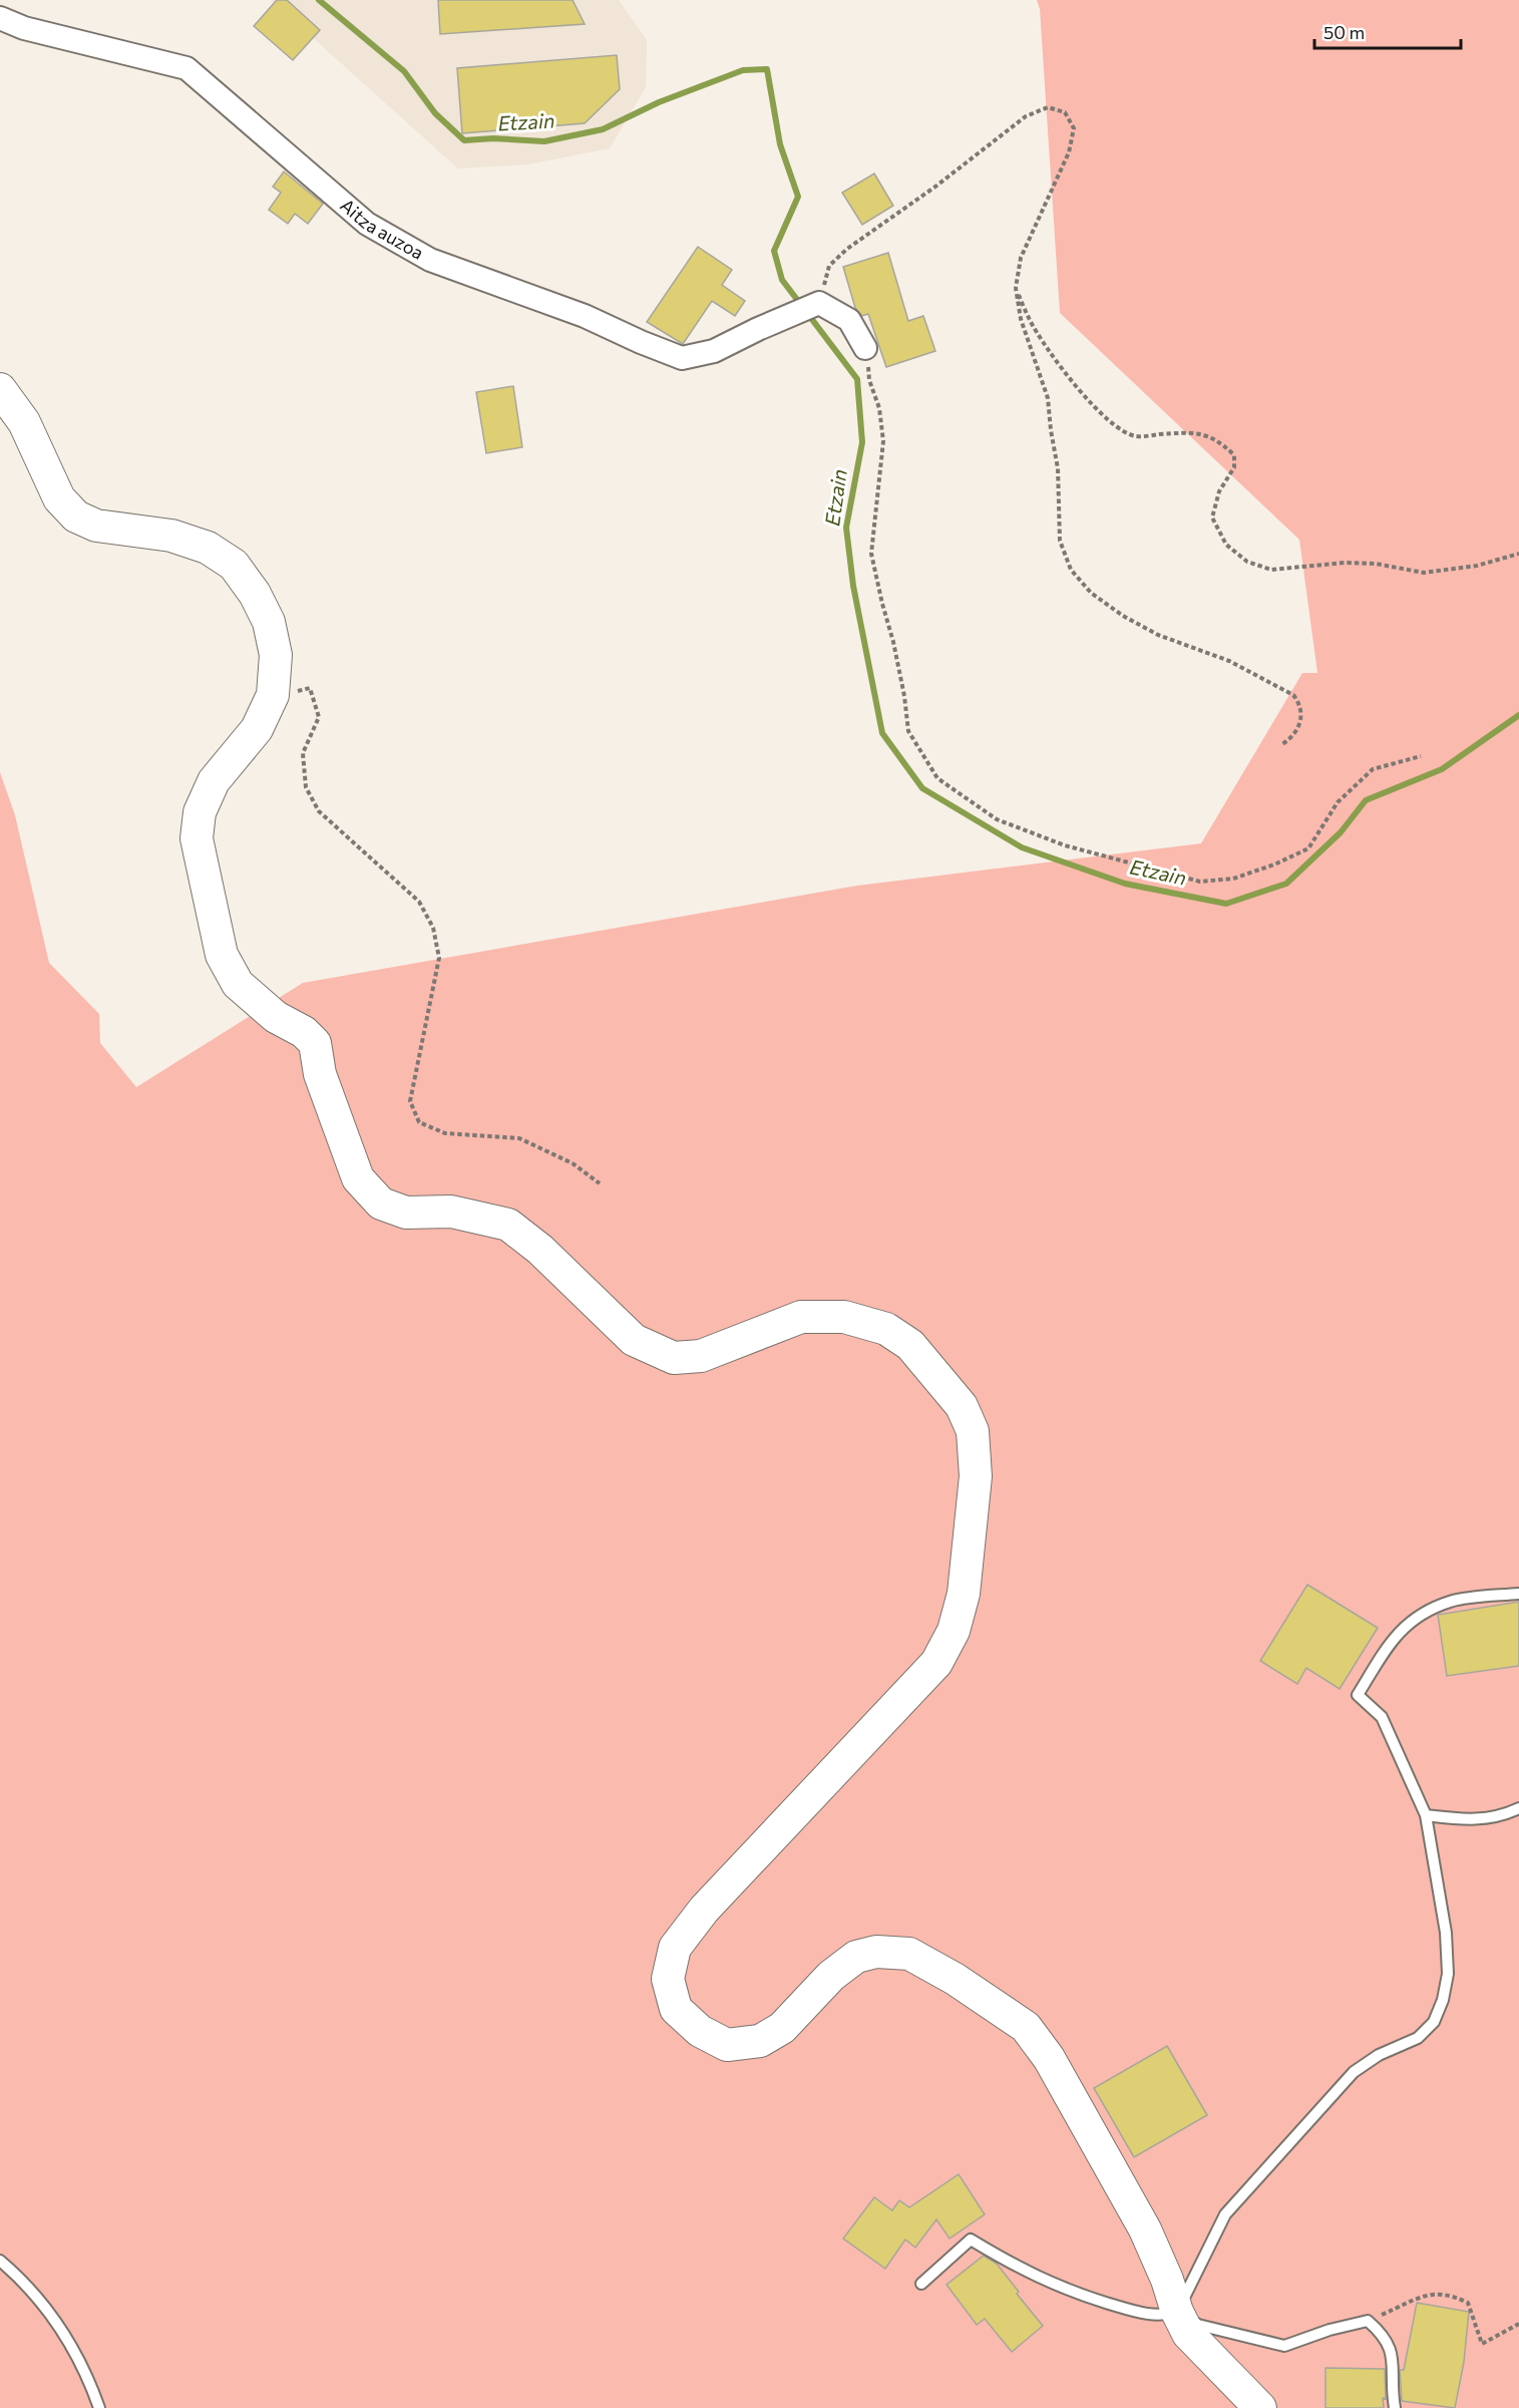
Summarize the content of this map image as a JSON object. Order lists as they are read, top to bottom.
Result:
{
  "streets": {
    "street": ["Aitza auzoa"]
  },
  "water": ["Etzain"],
  "scale_bar": "50 m"
}
